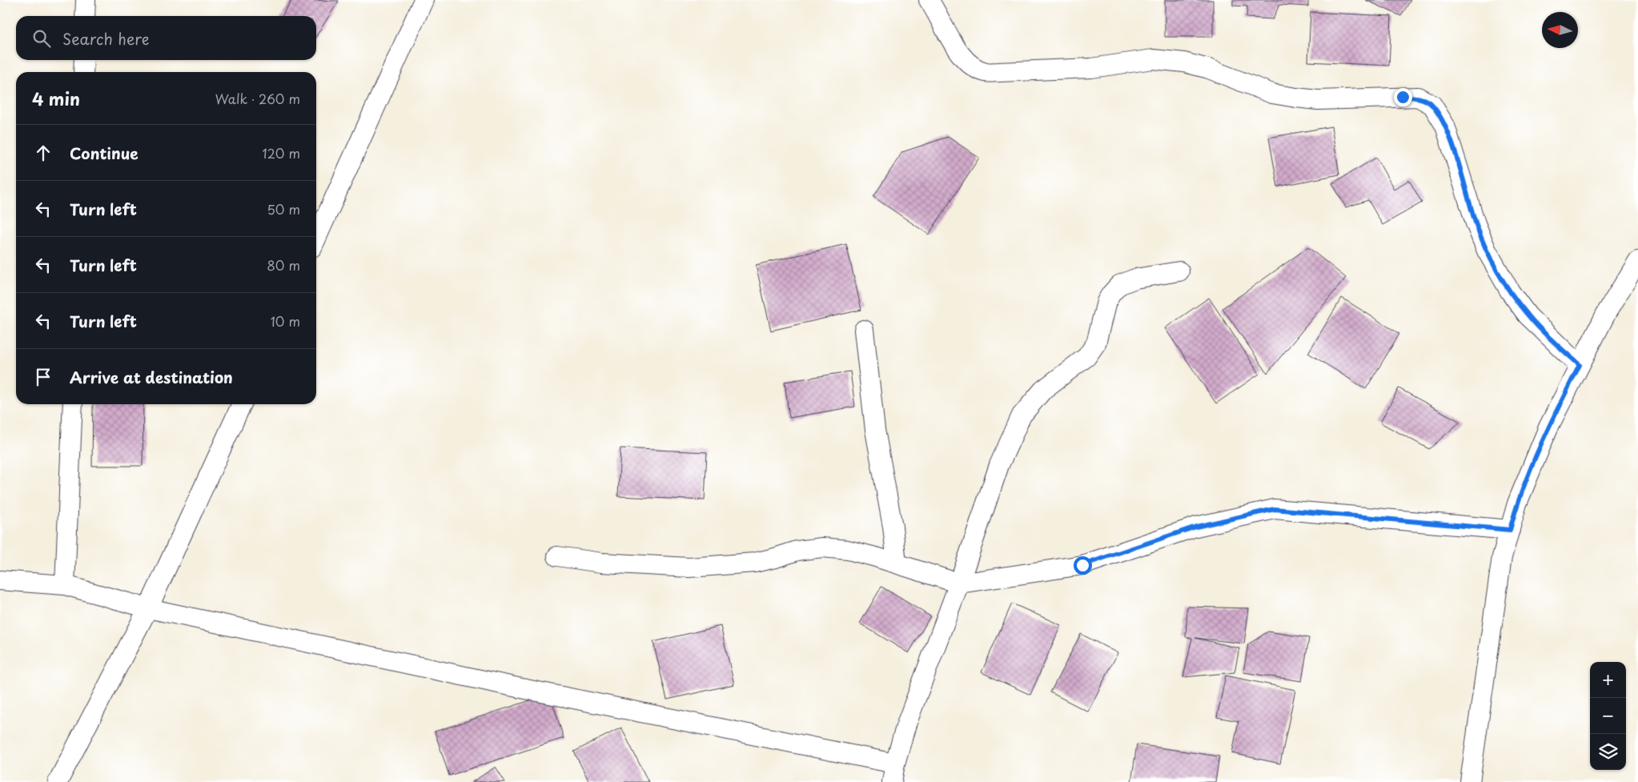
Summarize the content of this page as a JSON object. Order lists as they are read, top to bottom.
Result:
{
  "north": "left",
  "page": {
    "search": "Search here",
    "heading": ["4 min", "Walk · 260 m"],
    "list": [
      ["Continue", "120 m"],
      ["Turn left", "50 m"],
      ["Turn left", "80 m"],
      ["Turn left", "10 m"],
      "Arrive at destination"
    ],
    "map_buttons": ["+", "−"]
  }
}
